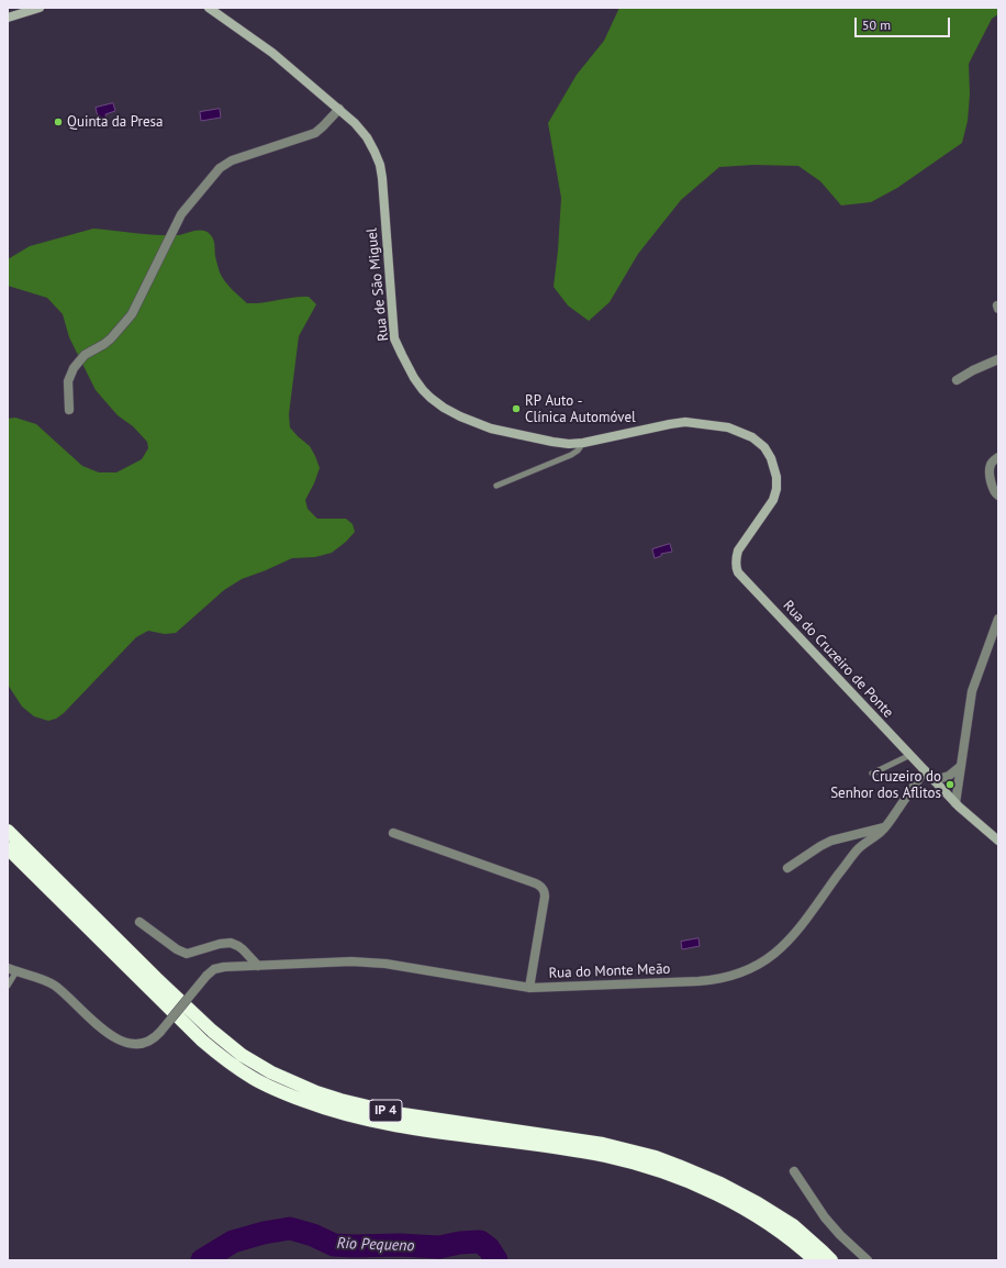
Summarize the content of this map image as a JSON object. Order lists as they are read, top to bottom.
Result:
{
  "streets": {
    "highway": ["IP 4"],
    "street": ["Rua de São Miguel", "Rua do Cruzeiro de Ponte", "Rua do Monte Meão"]
  },
  "crossings": [
    ["Rua de São Miguel", "Rua do Cruzeiro de Ponte"],
    ["Rua do Cruzeiro de Ponte", "Rua do Monte Meão"]
  ],
  "water": ["Rio Pequeno"],
  "places": ["Quinta da Presa", "RP Auto - Clínica Automóvel", "Cruzeiro do Senhor dos Aflitos"],
  "scale_bar": "50 m"
}
